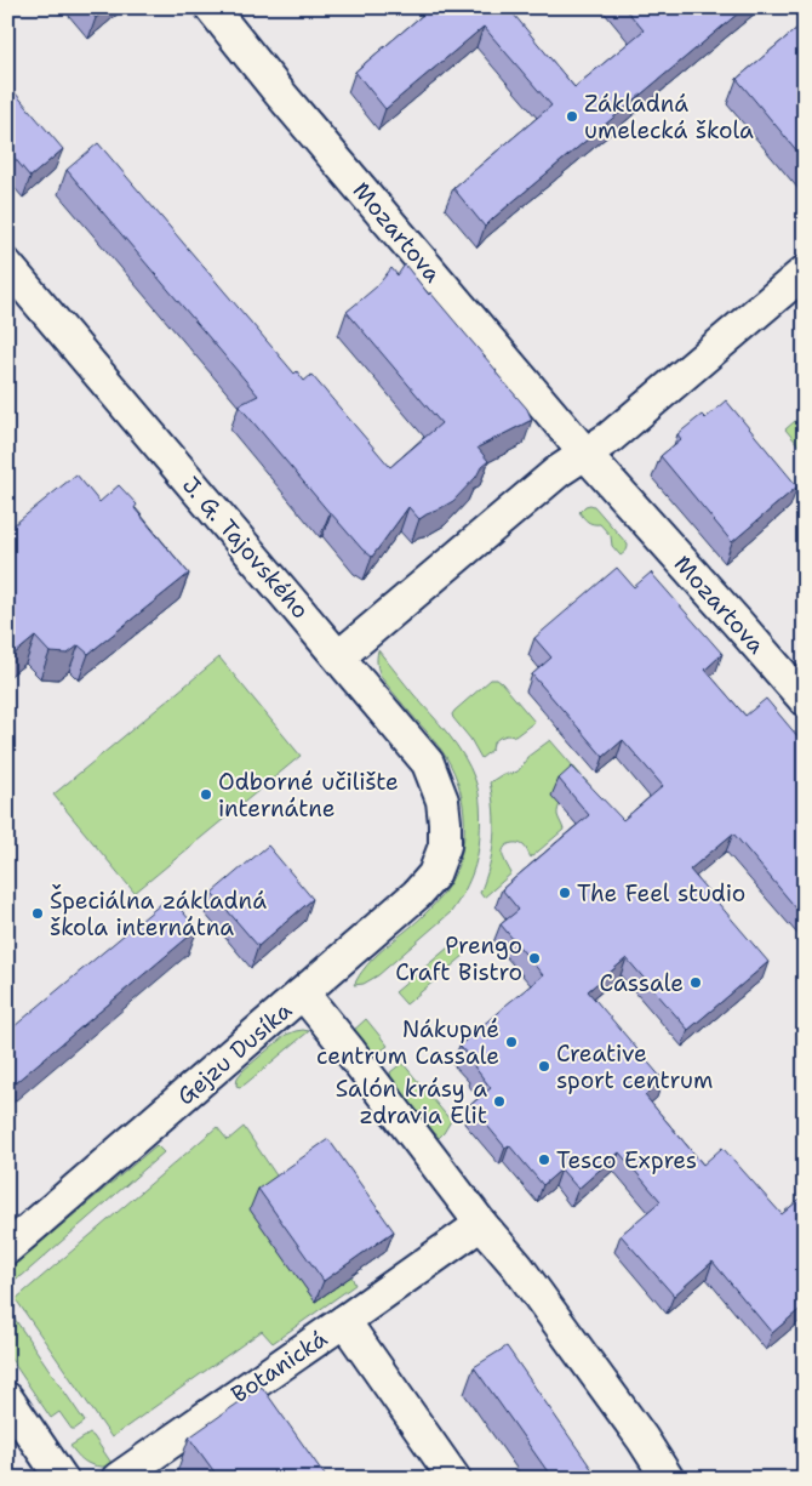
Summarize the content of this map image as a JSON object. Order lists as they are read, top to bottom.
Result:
{
  "streets": {
    "street": [
      "Mozartova",
      "J. G. Tajovského",
      "Gejzu Dusíka",
      "Botanická"
    ]
  },
  "crossings": [
    ["J. G. Tajovského", "Gejzu Dusíka"]
  ],
  "places": [
    "Základná umelecká škola",
    "Odborné učilište internátne",
    "The Feel studio",
    "Špeciálna základná škola internátna",
    "Prengo Craft Bistro",
    "Cassale",
    "Nákupné centrum Cassale",
    "Creative sport centrum",
    "Salón krásy a zdravia Elit",
    "Tesco Expres"
  ]
}
